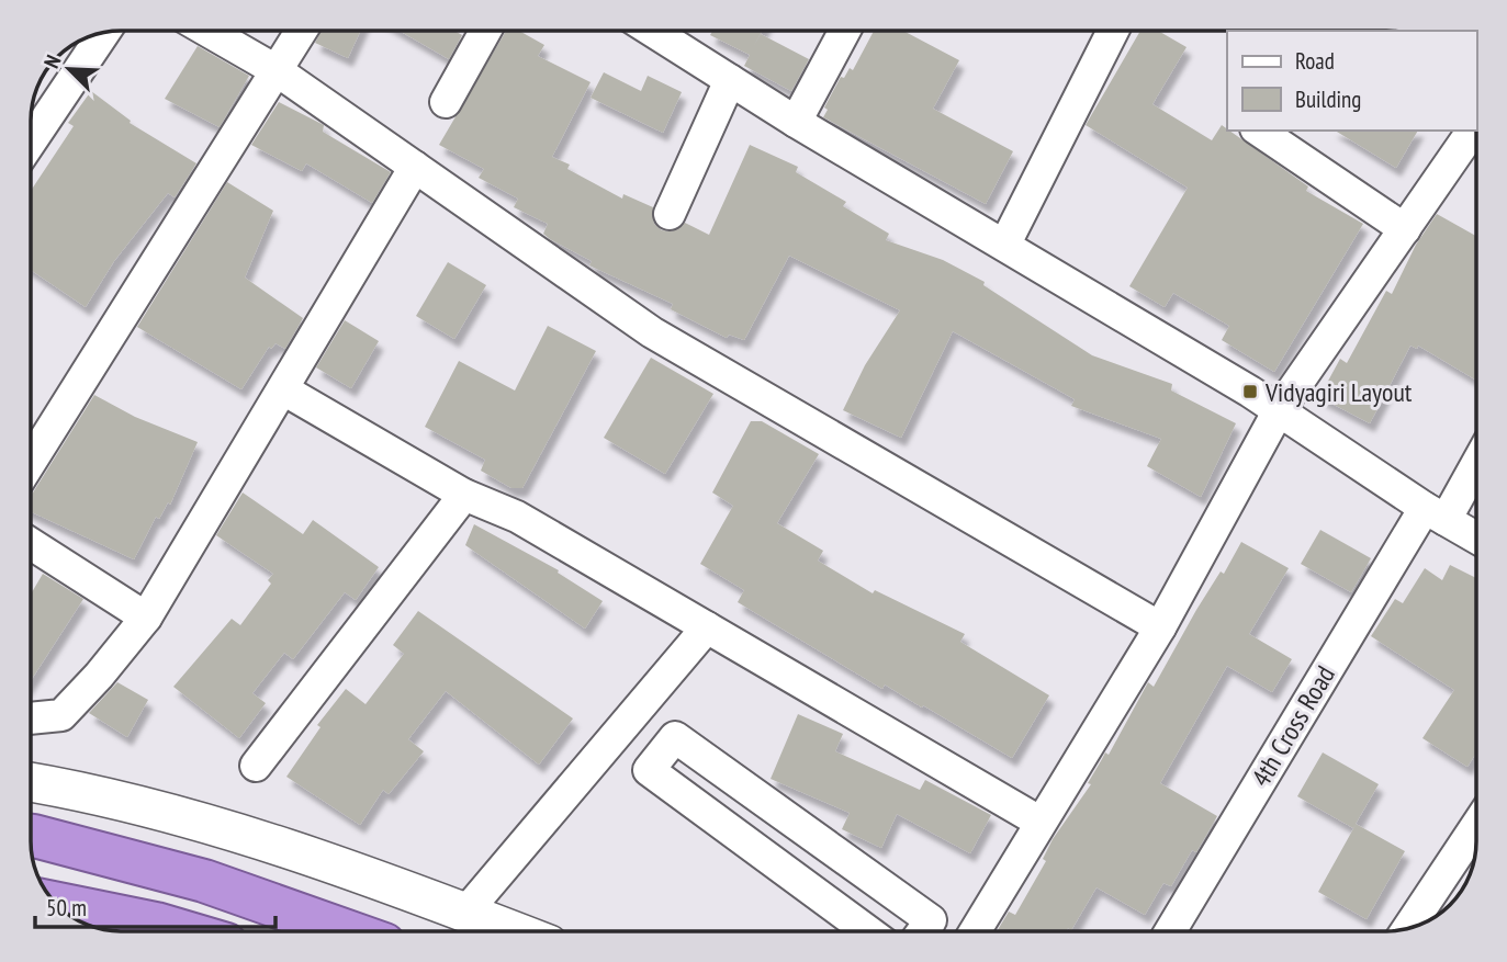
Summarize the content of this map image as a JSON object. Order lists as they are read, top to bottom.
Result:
{
  "streets": {
    "street": ["4th Cross Road"]
  },
  "places": {
    "transit": ["Vidyagiri Layout"]
  },
  "legend": ["Road", "Building"],
  "scale_bar": "50 m",
  "north": "top left"
}
